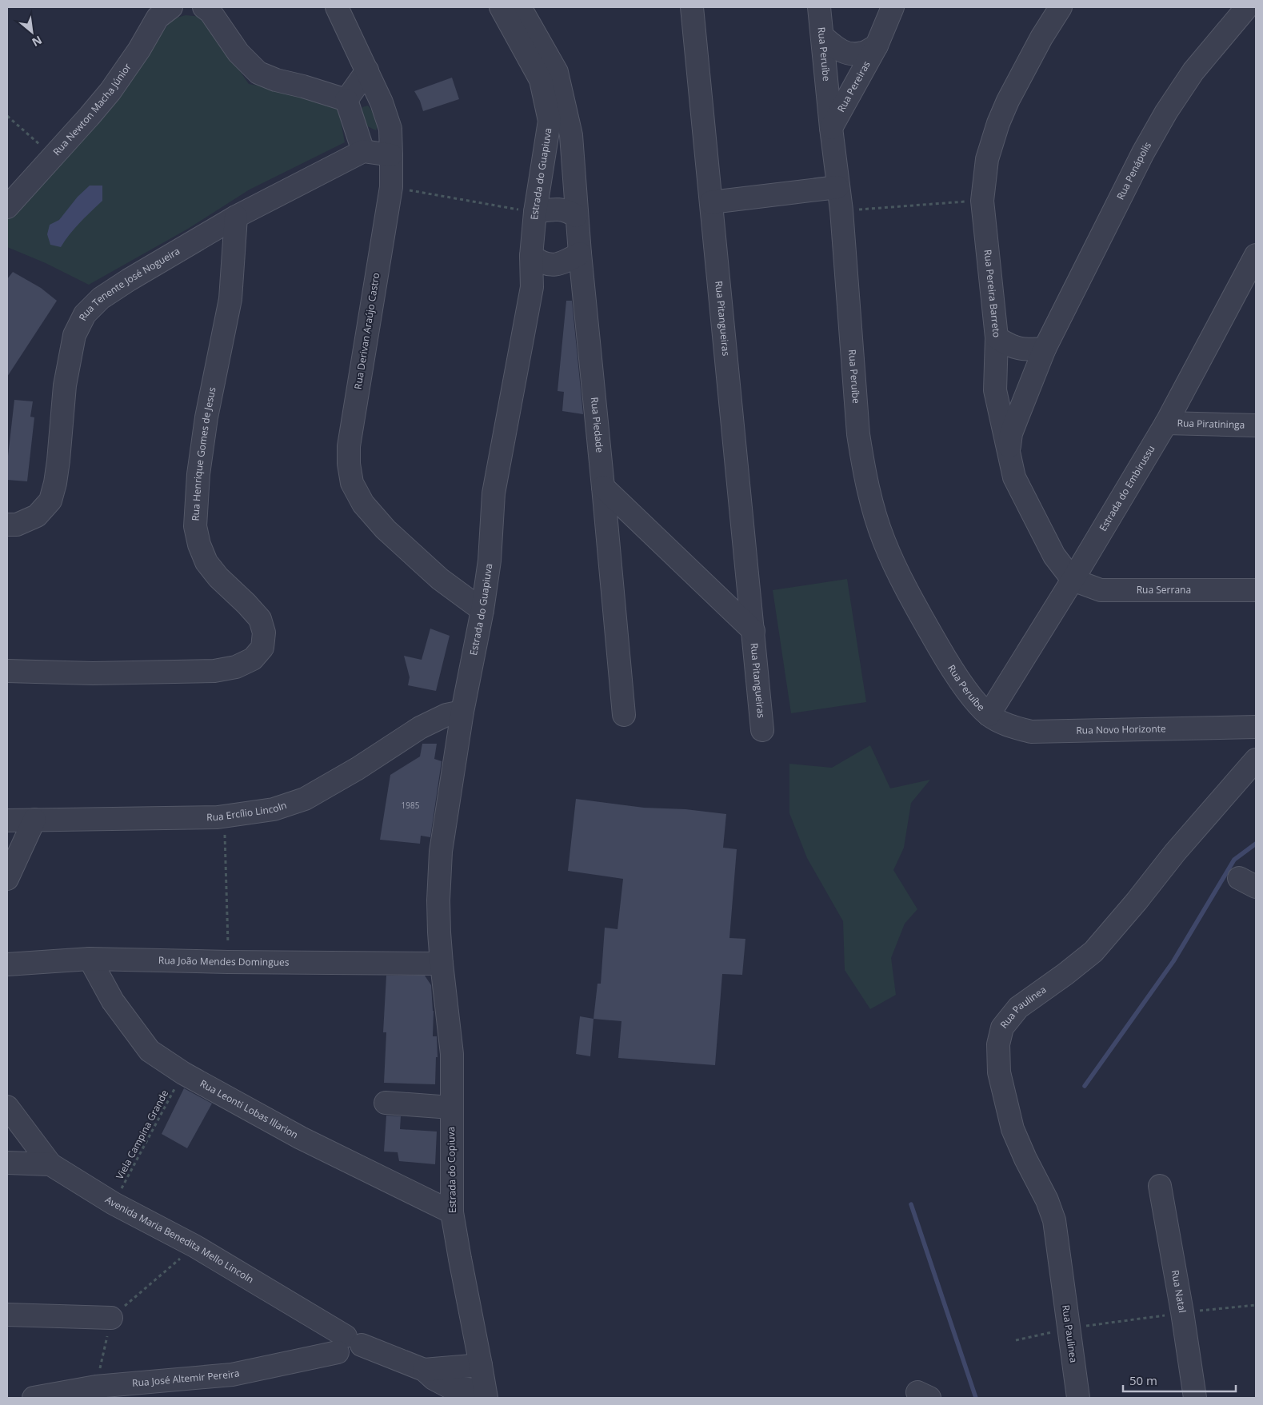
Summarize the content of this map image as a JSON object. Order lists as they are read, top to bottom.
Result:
{
  "streets": {
    "street": [
      "Rua Peruíbe",
      "Rua Pereiras",
      "Rua Newton Macha Júnior",
      "Rua Penápolis",
      "Estrada do Guapiuva",
      "Rua Tenente José Nogueira",
      "Rua Pereira Barreto",
      "Rua Pitangueiras",
      "Rua Derivan Araújo Castro",
      "Rua Piedade",
      "Rua Piratininga",
      "Rua Henrique Gomes de Jesus",
      "Estrada do Embirussu",
      "Rua Serrana",
      "Rua Novo Horizonte",
      "Rua Ercílio Lincoln",
      "Rua João Mendes Domingues",
      "Rua Paulinea",
      "Rua Leonti Lobas Illarion",
      "Estrada do Copiuva",
      "Avenida Maria Benedita Mello Lincoln",
      "Rua Natal",
      "Rua José Altemir Pereira"
    ],
    "path": ["Viela Campina Grande"]
  },
  "crossings": [
    ["Rua Peruíbe", "Rua Pereiras"],
    ["Rua Peruíbe", "Estrada do Embirussu"],
    ["Rua Peruíbe", "Rua Novo Horizonte"],
    ["Rua Penápolis", "Rua Pereira Barreto"],
    ["Estrada do Guapiuva", "Rua Derivan Araújo Castro"],
    ["Estrada do Guapiuva", "Rua Piedade"],
    ["Estrada do Guapiuva", "Rua Ercílio Lincoln"],
    ["Estrada do Guapiuva", "Rua João Mendes Domingues"],
    ["Estrada do Guapiuva", "Estrada do Copiuva"],
    ["Rua Tenente José Nogueira", "Rua Henrique Gomes de Jesus"],
    ["Rua Pereira Barreto", "Estrada do Embirussu"],
    ["Rua Pereira Barreto", "Rua Serrana"],
    ["Rua Pitangueiras", "Rua Piedade"],
    ["Rua Piratininga", "Estrada do Embirussu"],
    ["Estrada do Embirussu", "Rua Serrana"],
    ["Estrada do Embirussu", "Rua Novo Horizonte"],
    ["Rua João Mendes Domingues", "Rua Leonti Lobas Illarion"],
    ["Rua João Mendes Domingues", "Estrada do Copiuva"],
    ["Rua Leonti Lobas Illarion", "Viela Campina Grande"],
    ["Rua Leonti Lobas Illarion", "Estrada do Copiuva"],
    ["Viela Campina Grande", "Avenida Maria Benedita Mello Lincoln"],
    ["Avenida Maria Benedita Mello Lincoln", "Rua José Altemir Pereira"]
  ],
  "house_numbers": ["1985"],
  "scale_bar": "50 m",
  "north": "bottom right"
}
